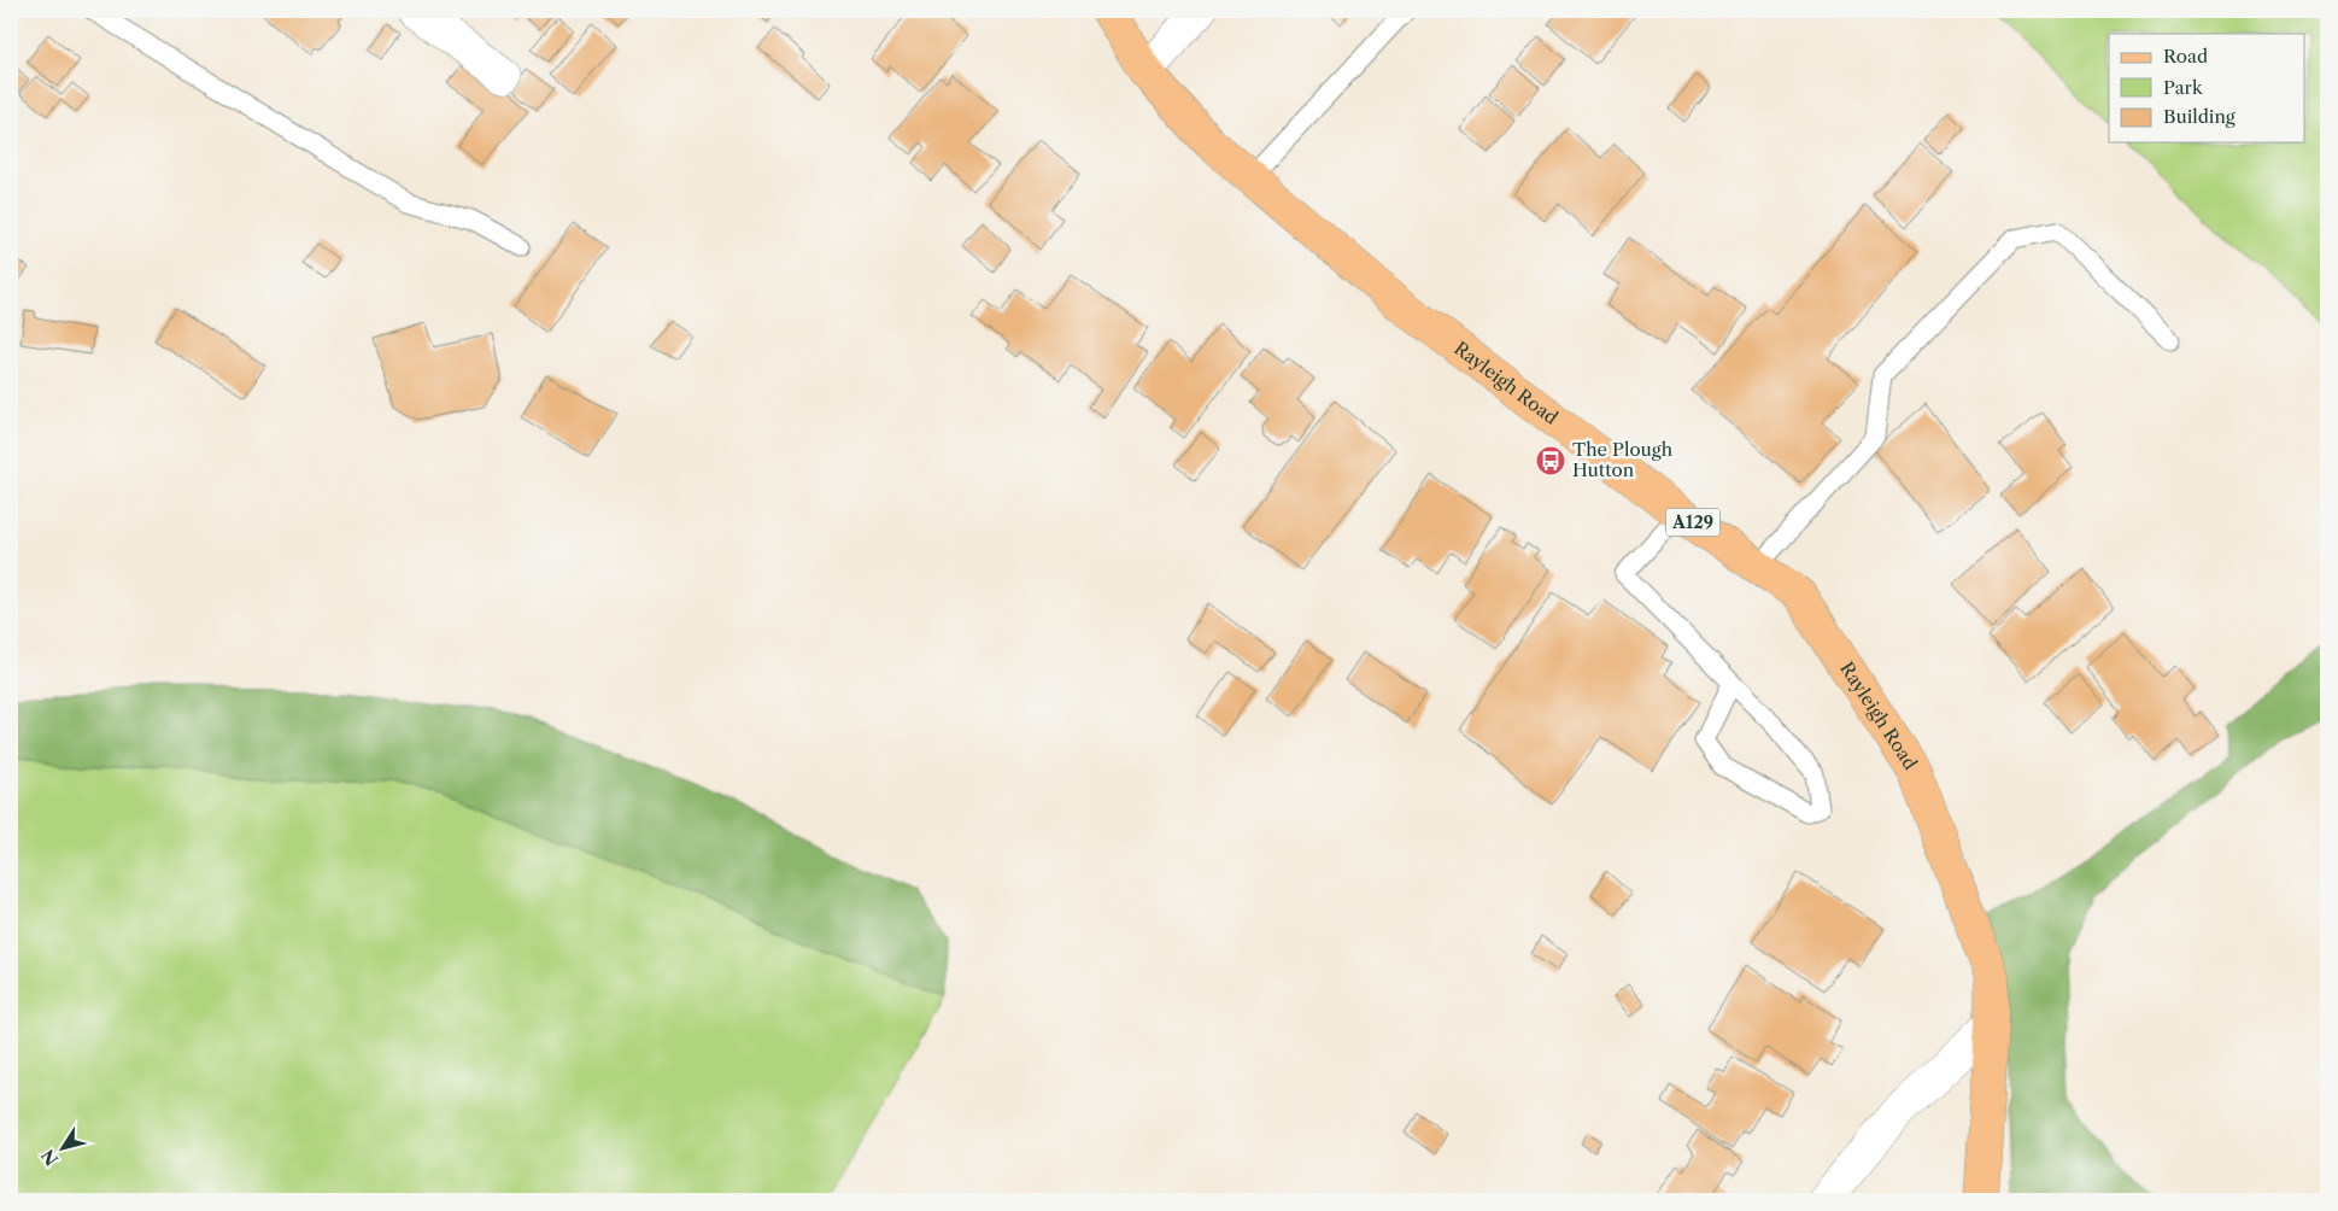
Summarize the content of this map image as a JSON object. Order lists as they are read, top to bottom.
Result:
{
  "streets": {
    "main road": ["Rayleigh Road", "A129"]
  },
  "places": {
    "bus stop": ["The Plough Hutton"]
  },
  "legend": ["Road", "Park", "Building"],
  "north": "bottom left"
}
